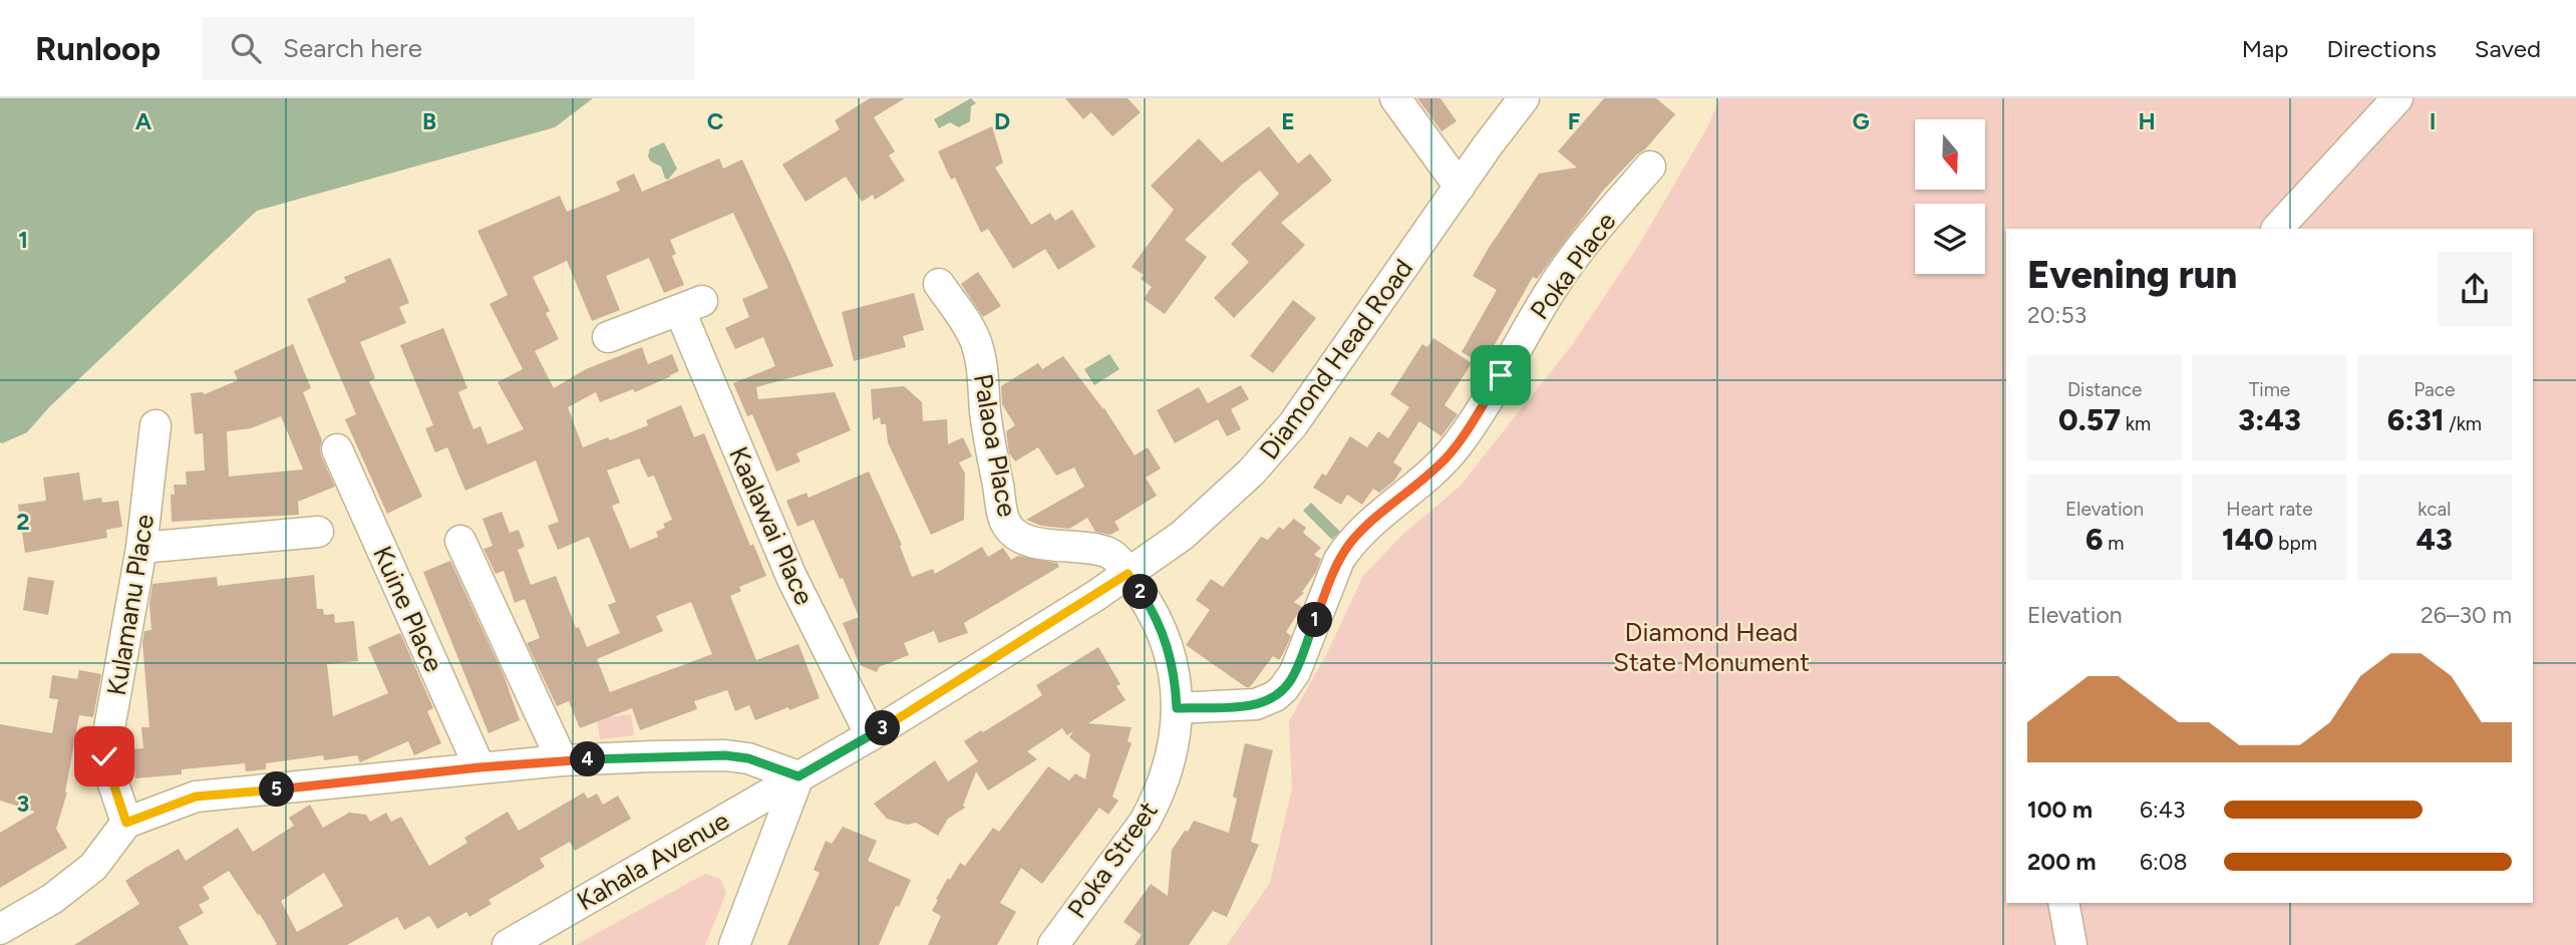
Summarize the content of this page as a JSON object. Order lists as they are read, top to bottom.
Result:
{
  "streets": {
    "street": [
      "Poka Place",
      "Diamond Head Road",
      "Palaoa Place",
      "Kaalawai Place",
      "Kulamanu Place",
      "Kuine Place",
      "Poka Street",
      "Kahala Avenue"
    ]
  },
  "crossings": [
    ["Poka Place", "Poka Street"],
    ["Diamond Head Road", "Palaoa Place"],
    ["Diamond Head Road", "Kaalawai Place"],
    ["Diamond Head Road", "Poka Street"],
    ["Diamond Head Road", "Kahala Avenue"],
    ["Palaoa Place", "Poka Street"]
  ],
  "parks": ["Diamond Head State Monument"],
  "north": "bottom",
  "page": {
    "header": "Runloop",
    "search": "Search here",
    "nav": ["Map", "Directions", "Saved"],
    "heading": ["Evening run", "20:53"],
    "stats": [
      ["Distance", "0.57 km"],
      ["Time", "3:43"],
      ["Pace", "6:31 /km"],
      ["Elevation", "6 m"],
      ["Heart rate", "140 bpm"],
      ["kcal", "43"]
    ],
    "pins": [
      "2",
      "1",
      "3",
      "4",
      "5"
    ],
    "chart": ["Elevation", "26–30 m"],
    "list": [
      {
        "name": "100 m",
        "note": "6:43"
      },
      {
        "name": "200 m",
        "note": "6:08"
      }
    ]
  },
  "grid": {
    "columns": [
      "A",
      "B",
      "C",
      "D",
      "E",
      "F",
      "G",
      "H",
      "I"
    ],
    "rows": ["1", "2", "3"]
  }
}
